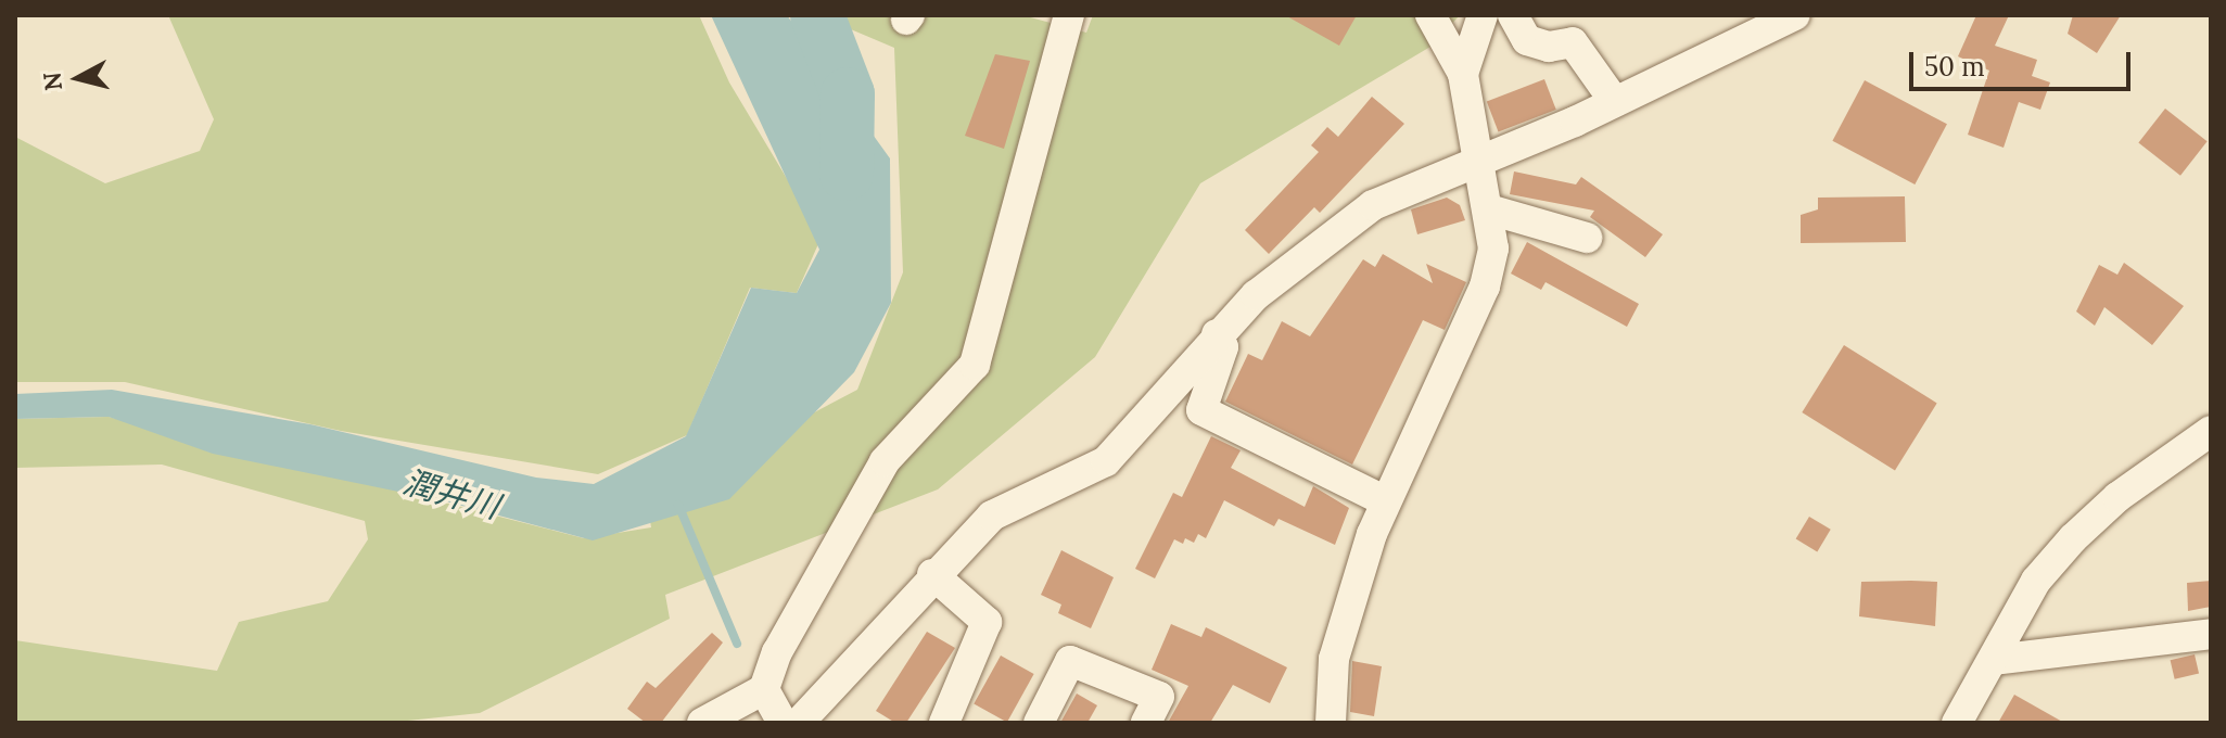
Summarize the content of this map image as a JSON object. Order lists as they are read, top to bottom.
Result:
{
  "water": ["潤井川"],
  "scale_bar": "50 m",
  "north": "left"
}
